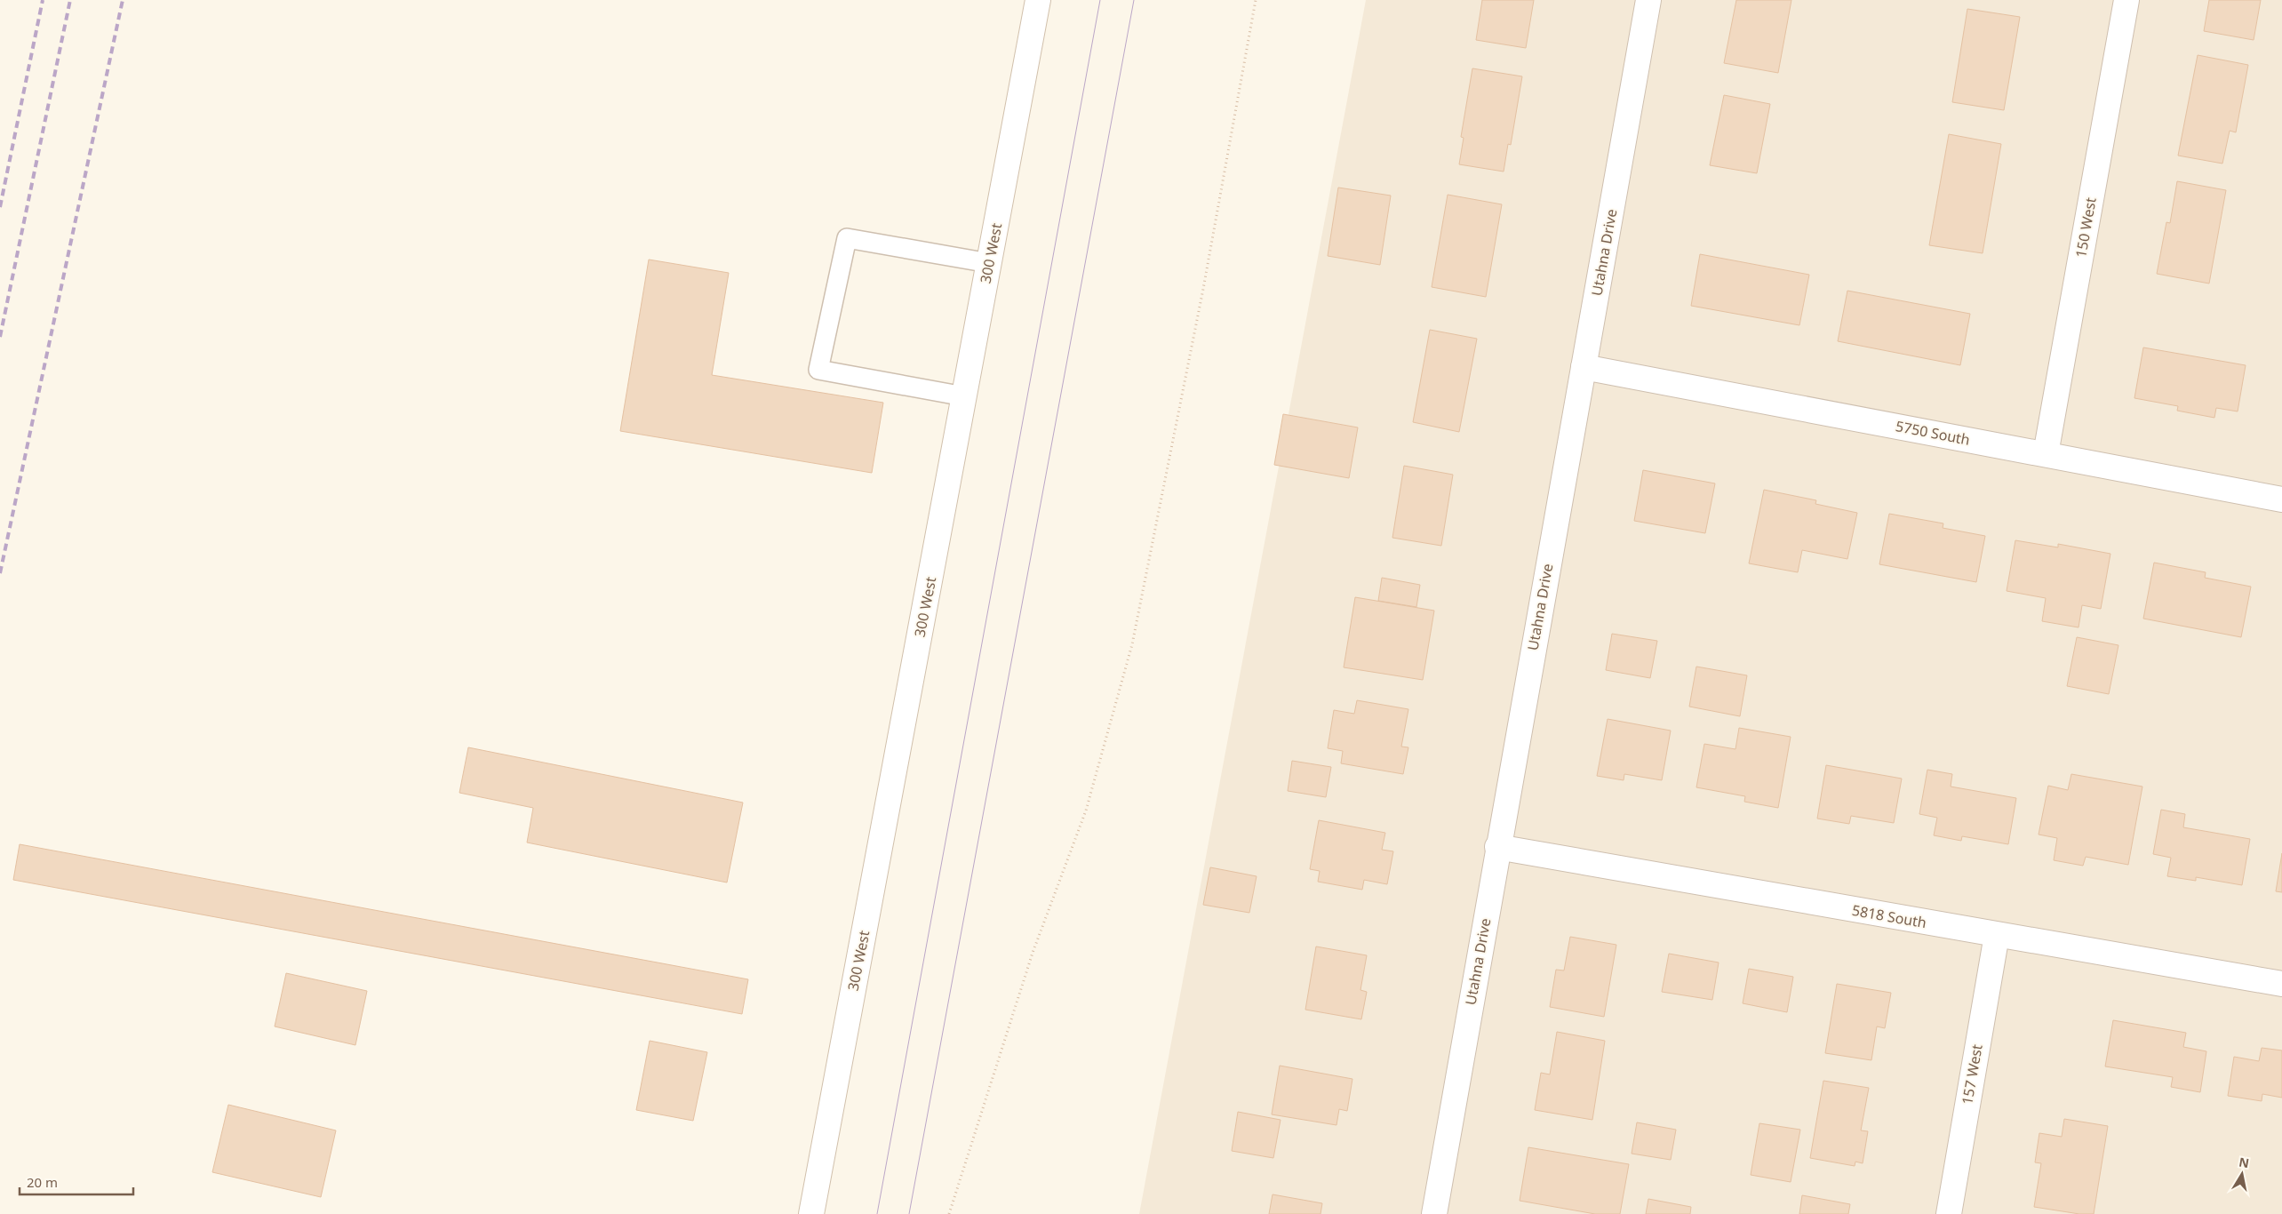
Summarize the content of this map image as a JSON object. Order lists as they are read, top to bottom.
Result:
{
  "streets": {
    "street": [
      "150 West",
      "Utahna Drive",
      "300 West",
      "5750 South",
      "5818 South",
      "157 West"
    ]
  },
  "crossings": [
    ["150 West", "5750 South"],
    ["Utahna Drive", "5750 South"],
    ["Utahna Drive", "5818 South"],
    ["5818 South", "157 West"]
  ],
  "scale_bar": "20 m",
  "north": "top"
}
